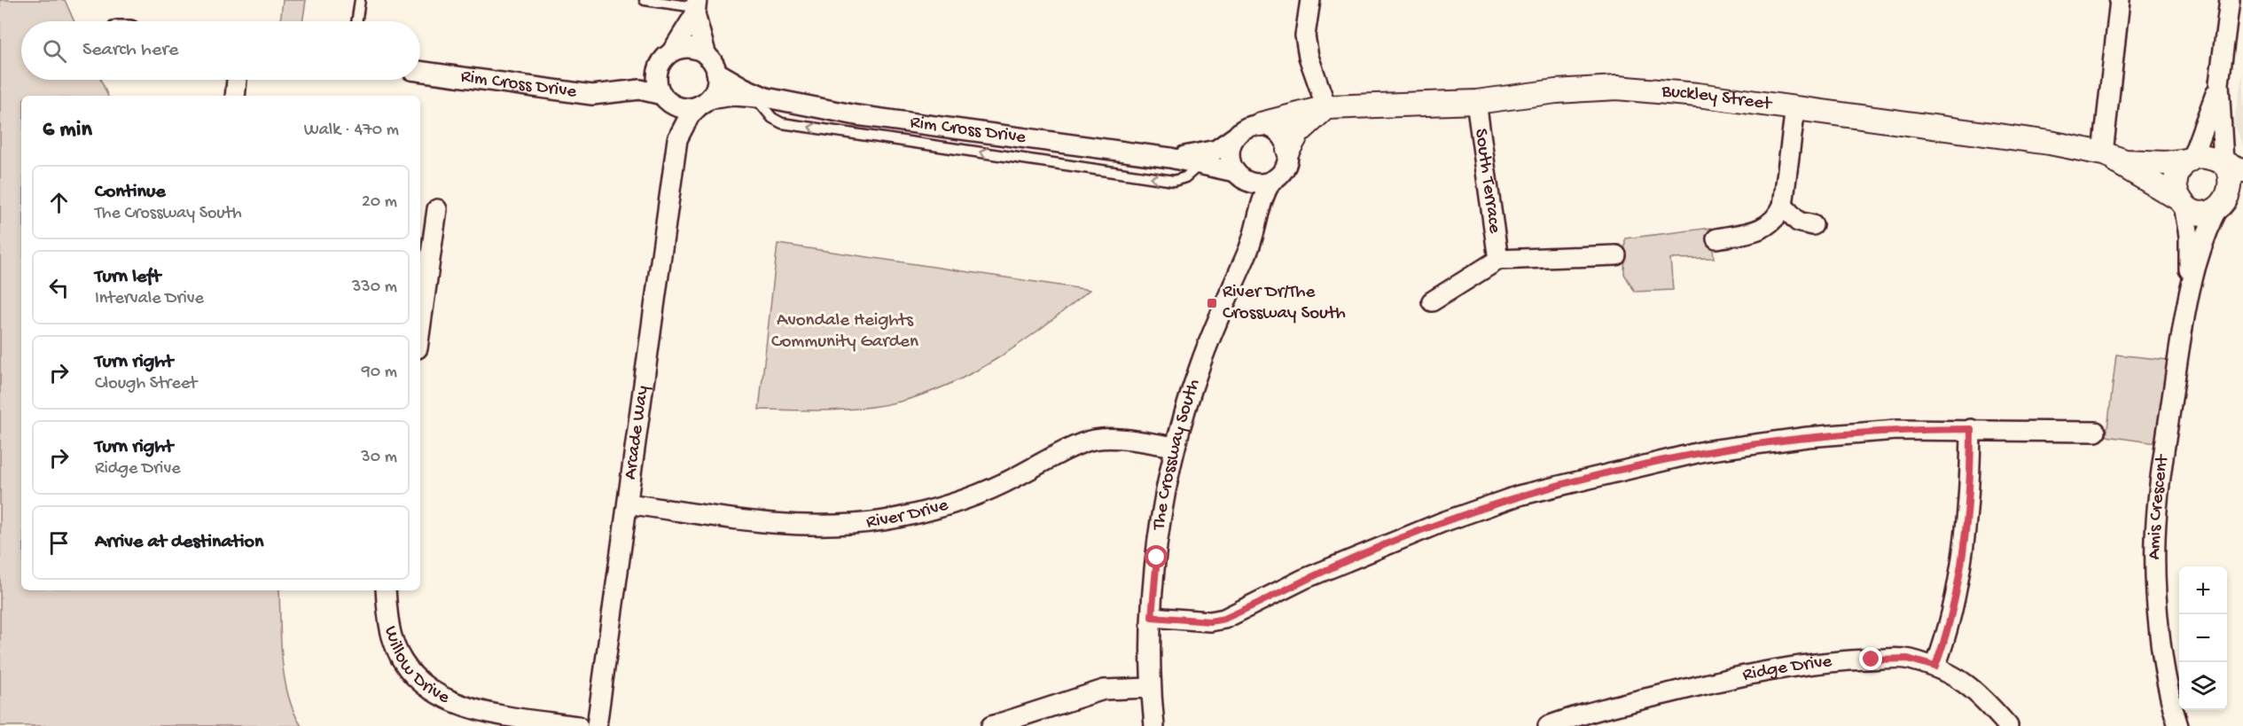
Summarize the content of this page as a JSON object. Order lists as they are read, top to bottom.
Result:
{
  "streets": {
    "street": [
      "Rim Cross Drive",
      "Buckley Street",
      "South Terrace",
      "Arcade Way",
      "The Crossway South",
      "Amis Crescent",
      "River Drive",
      "Willow Drive",
      "Ridge Drive"
    ]
  },
  "crossings": [
    ["Rim Cross Drive", "Buckley Street"],
    ["Rim Cross Drive", "Arcade Way"],
    ["Rim Cross Drive", "The Crossway South"],
    ["Buckley Street", "South Terrace"],
    ["Buckley Street", "The Crossway South"],
    ["Buckley Street", "Amis Crescent"],
    ["Arcade Way", "River Drive"],
    ["The Crossway South", "River Drive"]
  ],
  "parks": ["Avondale Heights Community Garden"],
  "places": {
    "transit": ["River Dr/The Crossway South"]
  },
  "page": {
    "search": "Search here",
    "heading": ["6 min", "Walk · 470 m"],
    "list": [
      ["Continue", "The Crossway South", "20 m"],
      ["Turn left", "Intervale Drive", "330 m"],
      ["Turn right", "Clough Street", "90 m"],
      ["Turn right", "Ridge Drive", "30 m"],
      "Arrive at destination"
    ],
    "map_buttons": ["+", "−"]
  }
}
